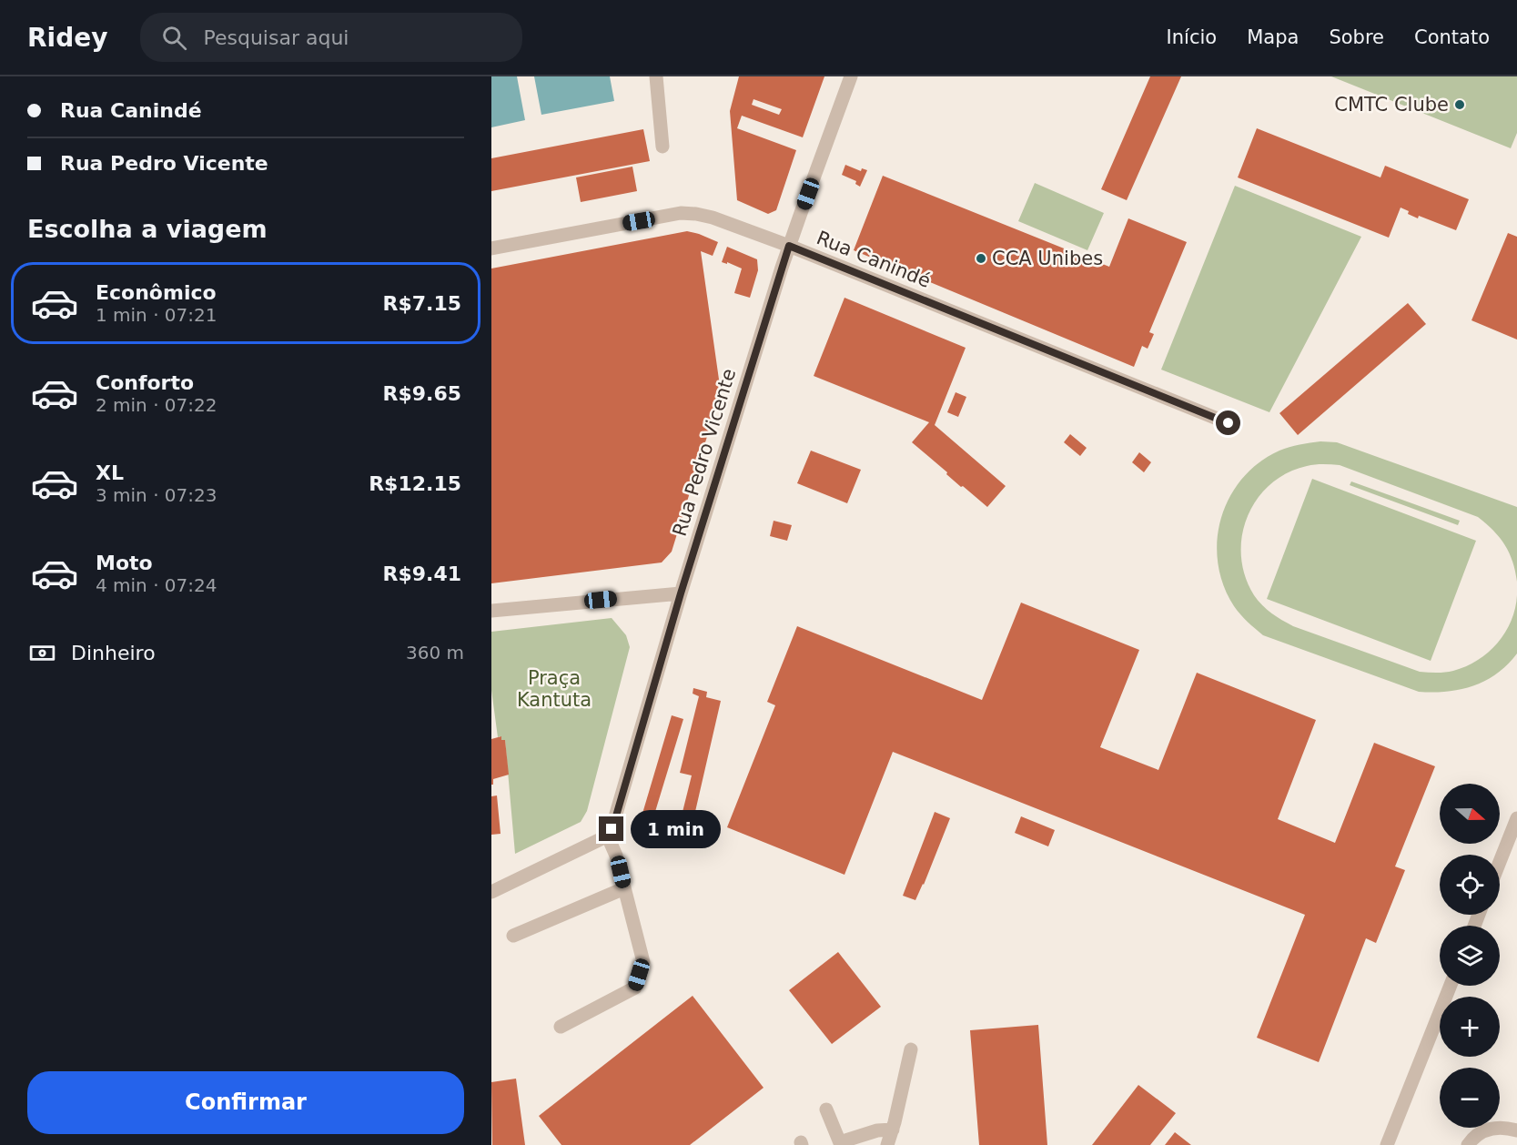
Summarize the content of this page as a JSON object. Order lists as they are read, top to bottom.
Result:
{
  "streets": {
    "street": ["Rua Canindé", "Rua Pedro Vicente"]
  },
  "crossings": [
    ["Rua Canindé", "Rua Pedro Vicente"]
  ],
  "parks": ["Praça Kantuta"],
  "places": ["CMTC Clube", "CCA Unibes"],
  "north": "right",
  "page": {
    "header": "Ridey",
    "search": "Pesquisar aqui",
    "nav": [
      "Início",
      "Mapa",
      "Sobre",
      "Contato"
    ],
    "banner": ["Rua Canindé", "Rua Pedro Vicente"],
    "heading": "Escolha a viagem",
    "list": [
      {
        "name": "Econômico",
        "note": "1 min · 07:21",
        "value": "R$7.15"
      },
      {
        "name": "Conforto",
        "note": "2 min · 07:22",
        "value": "R$9.65"
      },
      {
        "name": "XL",
        "note": "3 min · 07:23",
        "value": "R$12.15"
      },
      {
        "name": "Moto",
        "note": "4 min · 07:24",
        "value": "R$9.41"
      }
    ],
    "pay": ["Dinheiro", "360 m"],
    "map_buttons": ["+", "−"],
    "bubble": "1 min",
    "buttons": "Confirmar"
  }
}
